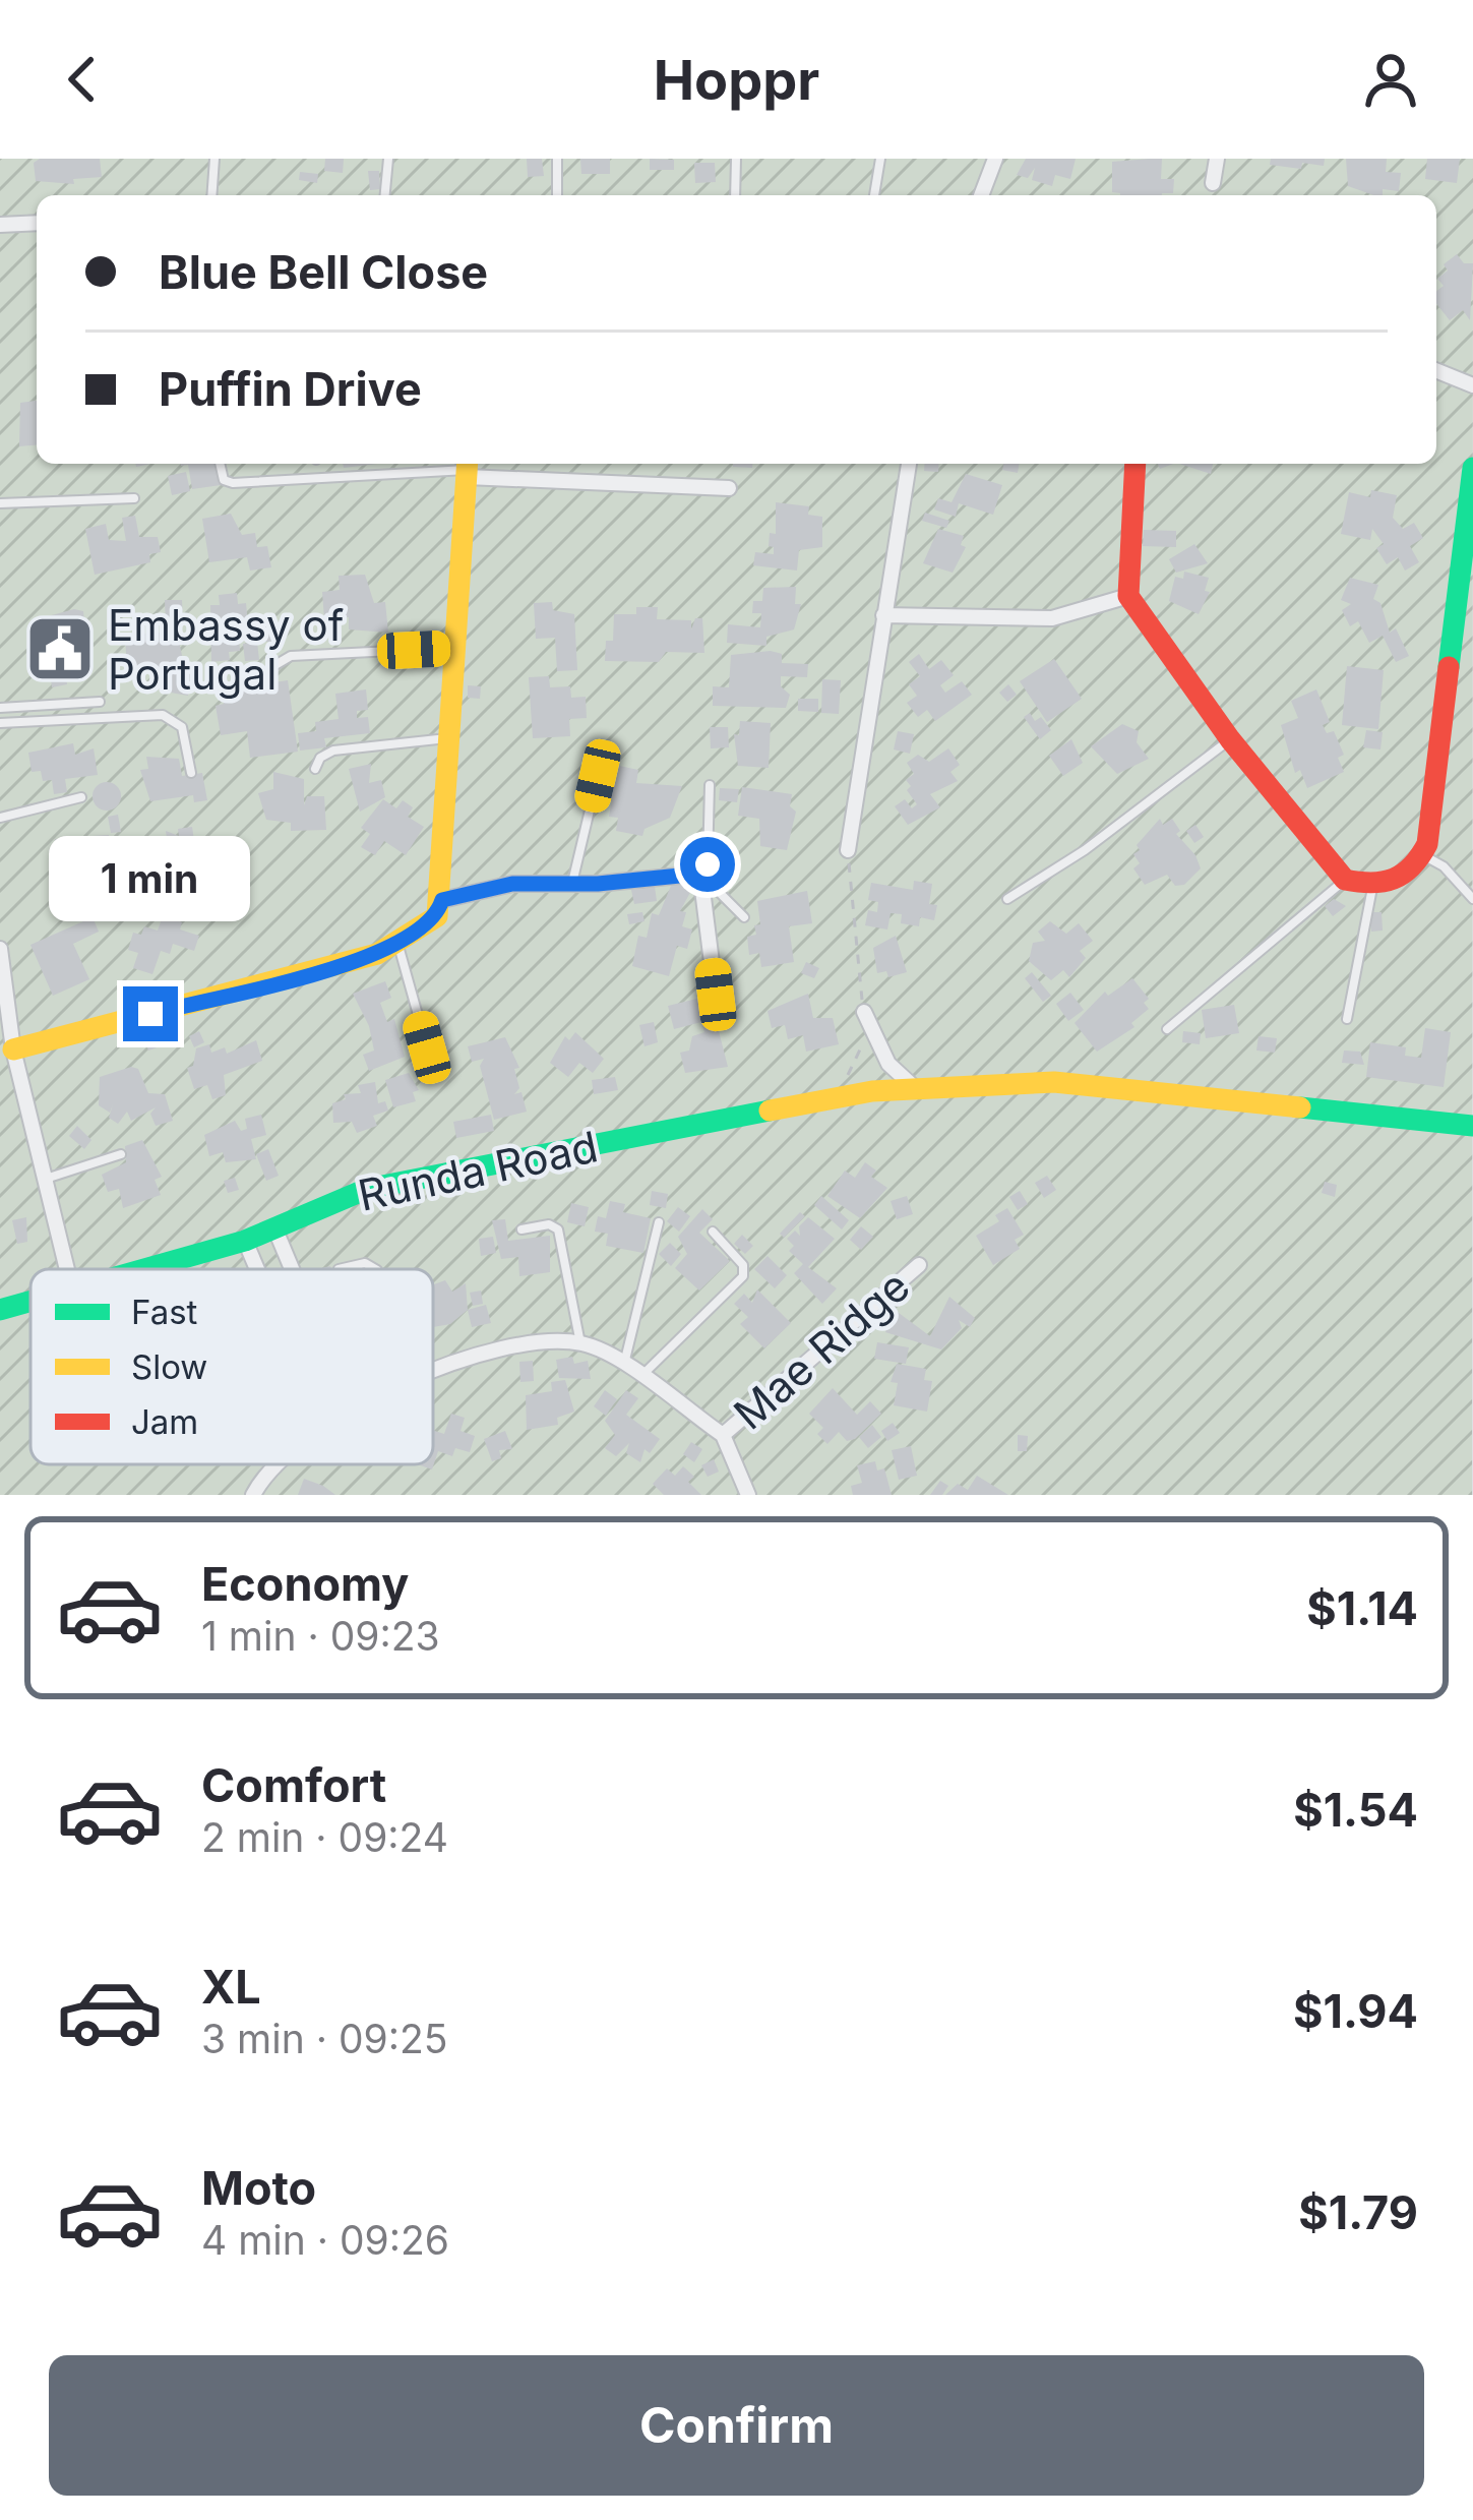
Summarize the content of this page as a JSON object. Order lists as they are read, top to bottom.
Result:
{
  "streets": {
    "street": ["Runda Road", "Mae Ridge"]
  },
  "places": {
    "public building": ["Embassy of Portugal"]
  },
  "legend": ["Fast", "Slow", "Jam"],
  "page": {
    "header": "Hoppr",
    "banner": ["Blue Bell Close", "Puffin Drive"],
    "bubble": "1 min",
    "list": [
      {
        "name": "Economy",
        "note": "1 min · 09:23",
        "value": "$1.14"
      },
      {
        "name": "Comfort",
        "note": "2 min · 09:24",
        "value": "$1.54"
      },
      {
        "name": "XL",
        "note": "3 min · 09:25",
        "value": "$1.94"
      },
      {
        "name": "Moto",
        "note": "4 min · 09:26",
        "value": "$1.79"
      }
    ],
    "buttons": "Confirm"
  }
}
